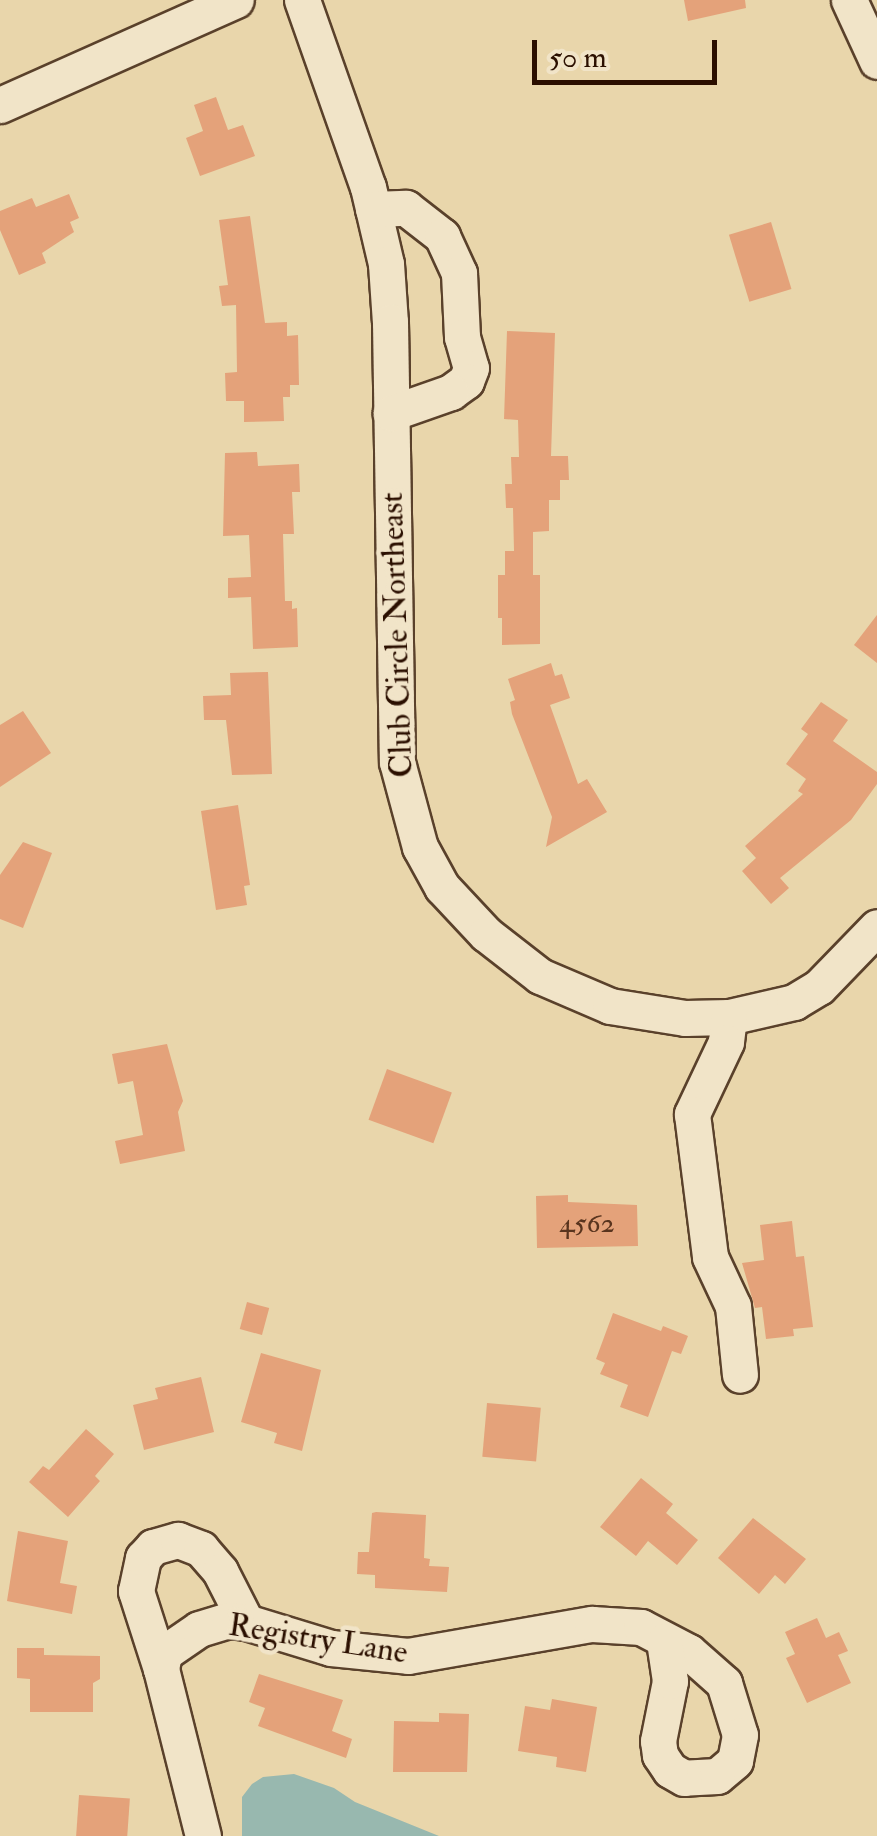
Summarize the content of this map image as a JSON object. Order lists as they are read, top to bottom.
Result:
{
  "streets": {
    "street": ["Club Circle Northeast", "Registry Lane"]
  },
  "house_numbers": ["4562"],
  "scale_bar": "50 m"
}
